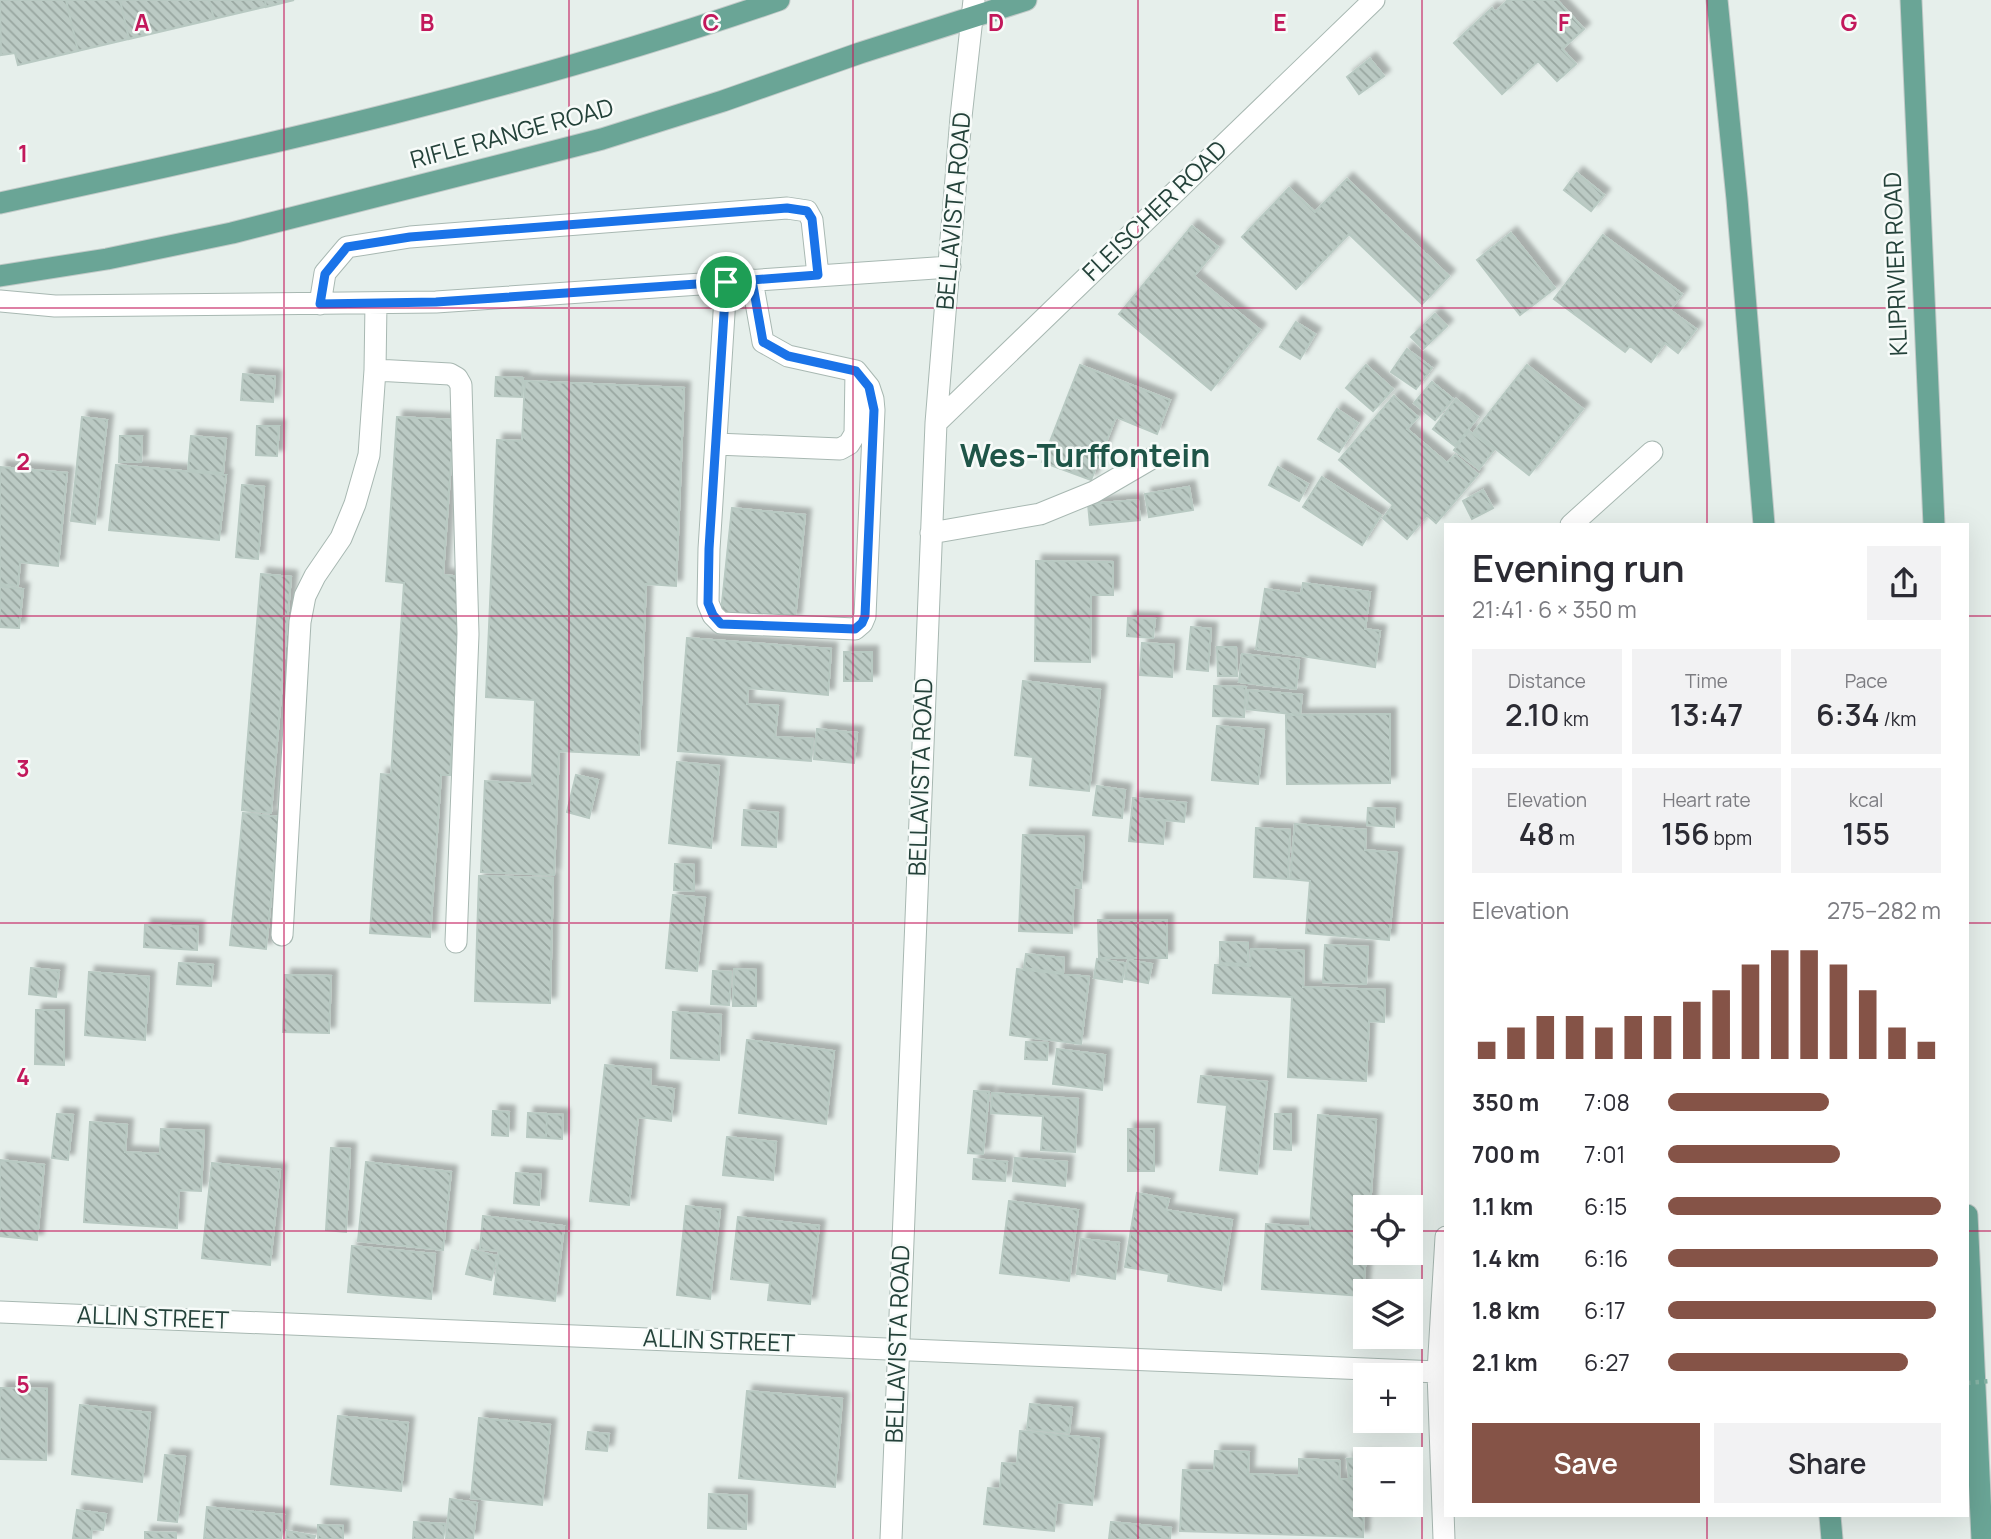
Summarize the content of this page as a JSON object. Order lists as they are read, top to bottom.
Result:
{
  "streets": {
    "main road": ["RIFLE RANGE ROAD", "KLIPRIVIER ROAD"],
    "street": ["BELLAVISTA ROAD", "FLEISCHER ROAD", "ALLIN STREET"]
  },
  "crossings": [
    ["RIFLE RANGE ROAD", "BELLAVISTA ROAD"],
    ["BELLAVISTA ROAD", "FLEISCHER ROAD"],
    ["BELLAVISTA ROAD", "ALLIN STREET"]
  ],
  "districts": ["Wes-Turffontein"],
  "page": {
    "heading": ["Evening run", "21:41 · 6 × 350 m"],
    "stats": [
      ["Distance", "2.10 km"],
      ["Time", "13:47"],
      ["Pace", "6:34 /km"],
      ["Elevation", "48 m"],
      ["Heart rate", "156 bpm"],
      ["kcal", "155"]
    ],
    "chart": ["Elevation", "275–282 m"],
    "list": [
      {
        "name": "350 m",
        "note": "7:08"
      },
      {
        "name": "700 m",
        "note": "7:01"
      },
      {
        "name": "1.1 km",
        "note": "6:15"
      },
      {
        "name": "1.4 km",
        "note": "6:16"
      },
      {
        "name": "1.8 km",
        "note": "6:17"
      },
      {
        "name": "2.1 km",
        "note": "6:27"
      }
    ],
    "map_buttons": ["+", "−"],
    "buttons": ["Save", "Share"]
  },
  "grid": {
    "columns": [
      "A",
      "B",
      "C",
      "D",
      "E",
      "F",
      "G"
    ],
    "rows": [
      "1",
      "2",
      "3",
      "4",
      "5"
    ]
  }
}
